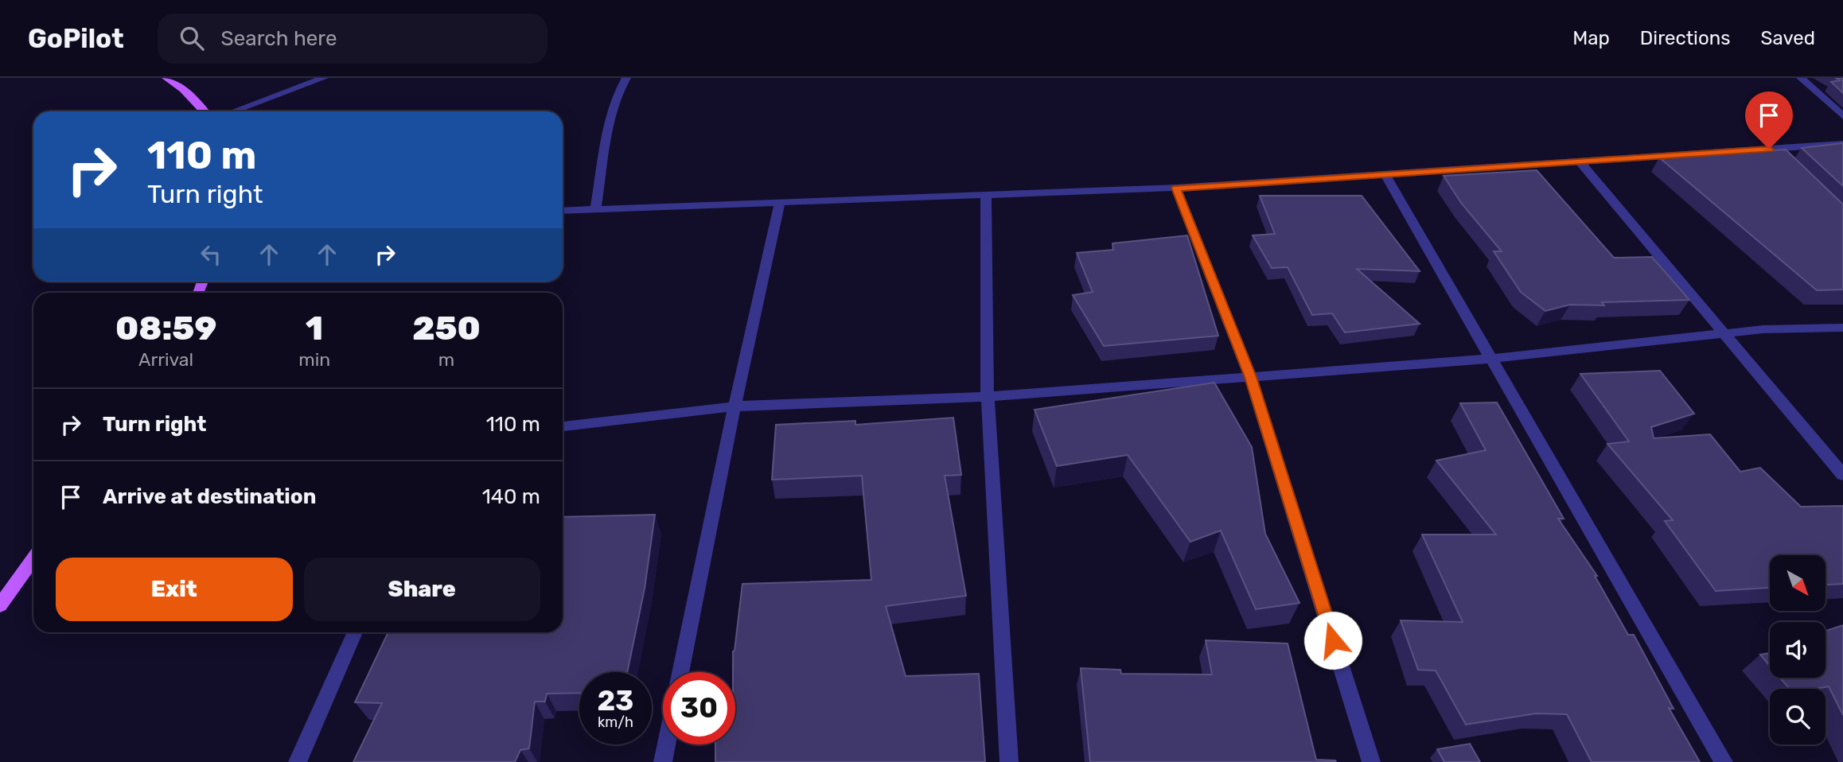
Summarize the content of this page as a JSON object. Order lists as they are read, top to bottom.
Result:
{
  "north": "bottom right",
  "page": {
    "header": "GoPilot",
    "search": "Search here",
    "nav": ["Map", "Directions", "Saved"],
    "turn": ["110 m", "Turn right"],
    "eta": [
      "08:59",
      "Arrival",
      "1",
      "min",
      "250",
      "m"
    ],
    "list": [
      {
        "name": "Turn right",
        "value": "110 m"
      },
      {
        "name": "Arrive at destination",
        "value": "140 m"
      }
    ],
    "buttons": ["Exit", "Share"],
    "speed": "23 km/h",
    "limit": "30"
  }
}
